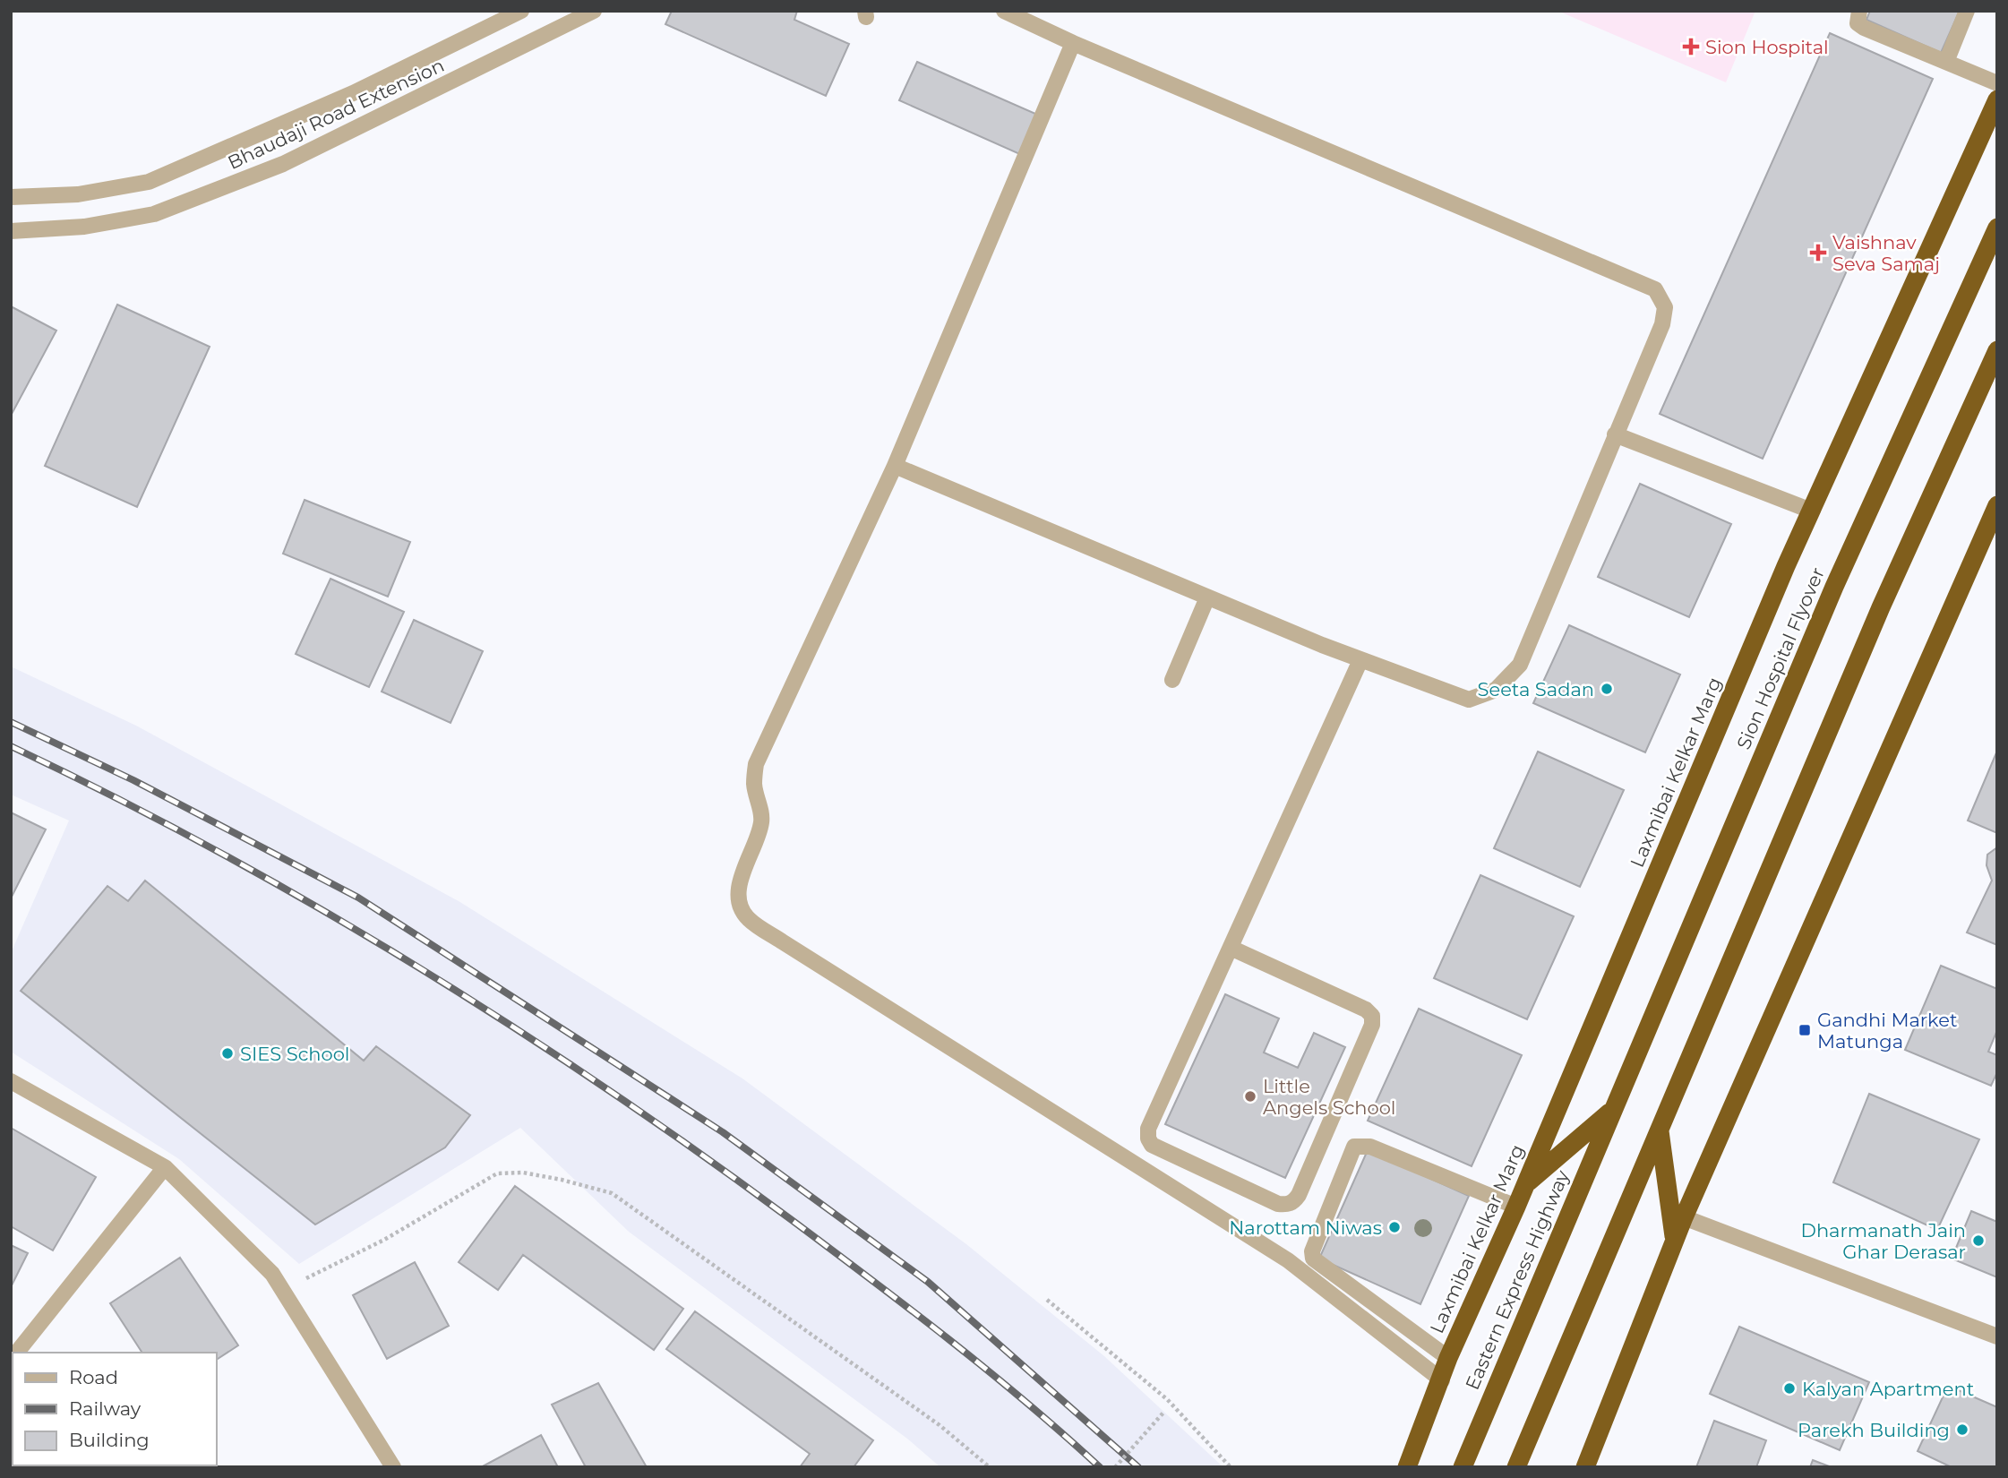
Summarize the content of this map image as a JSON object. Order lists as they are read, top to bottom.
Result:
{
  "streets": {
    "highway": ["Sion Hospital Flyover", "Laxmibai Kelkar Marg", "Eastern Express Highway"],
    "street": ["Bhaudaji Road Extension"]
  },
  "crossings": [
    ["Sion Hospital Flyover", "Eastern Express Highway"]
  ],
  "places": {
    "health": ["Sion Hospital", "Vaishnav Seva Samaj"],
    "other": [
      "Seeta Sadan",
      "SIES School",
      "Little Angels School",
      "Narottam Niwas",
      "Dharmanath Jain Ghar Derasar",
      "Kalyan Apartment",
      "Parekh Building"
    ],
    "transit": ["Gandhi Market Matunga"]
  },
  "legend": ["Road", "Railway", "Building"]
}
